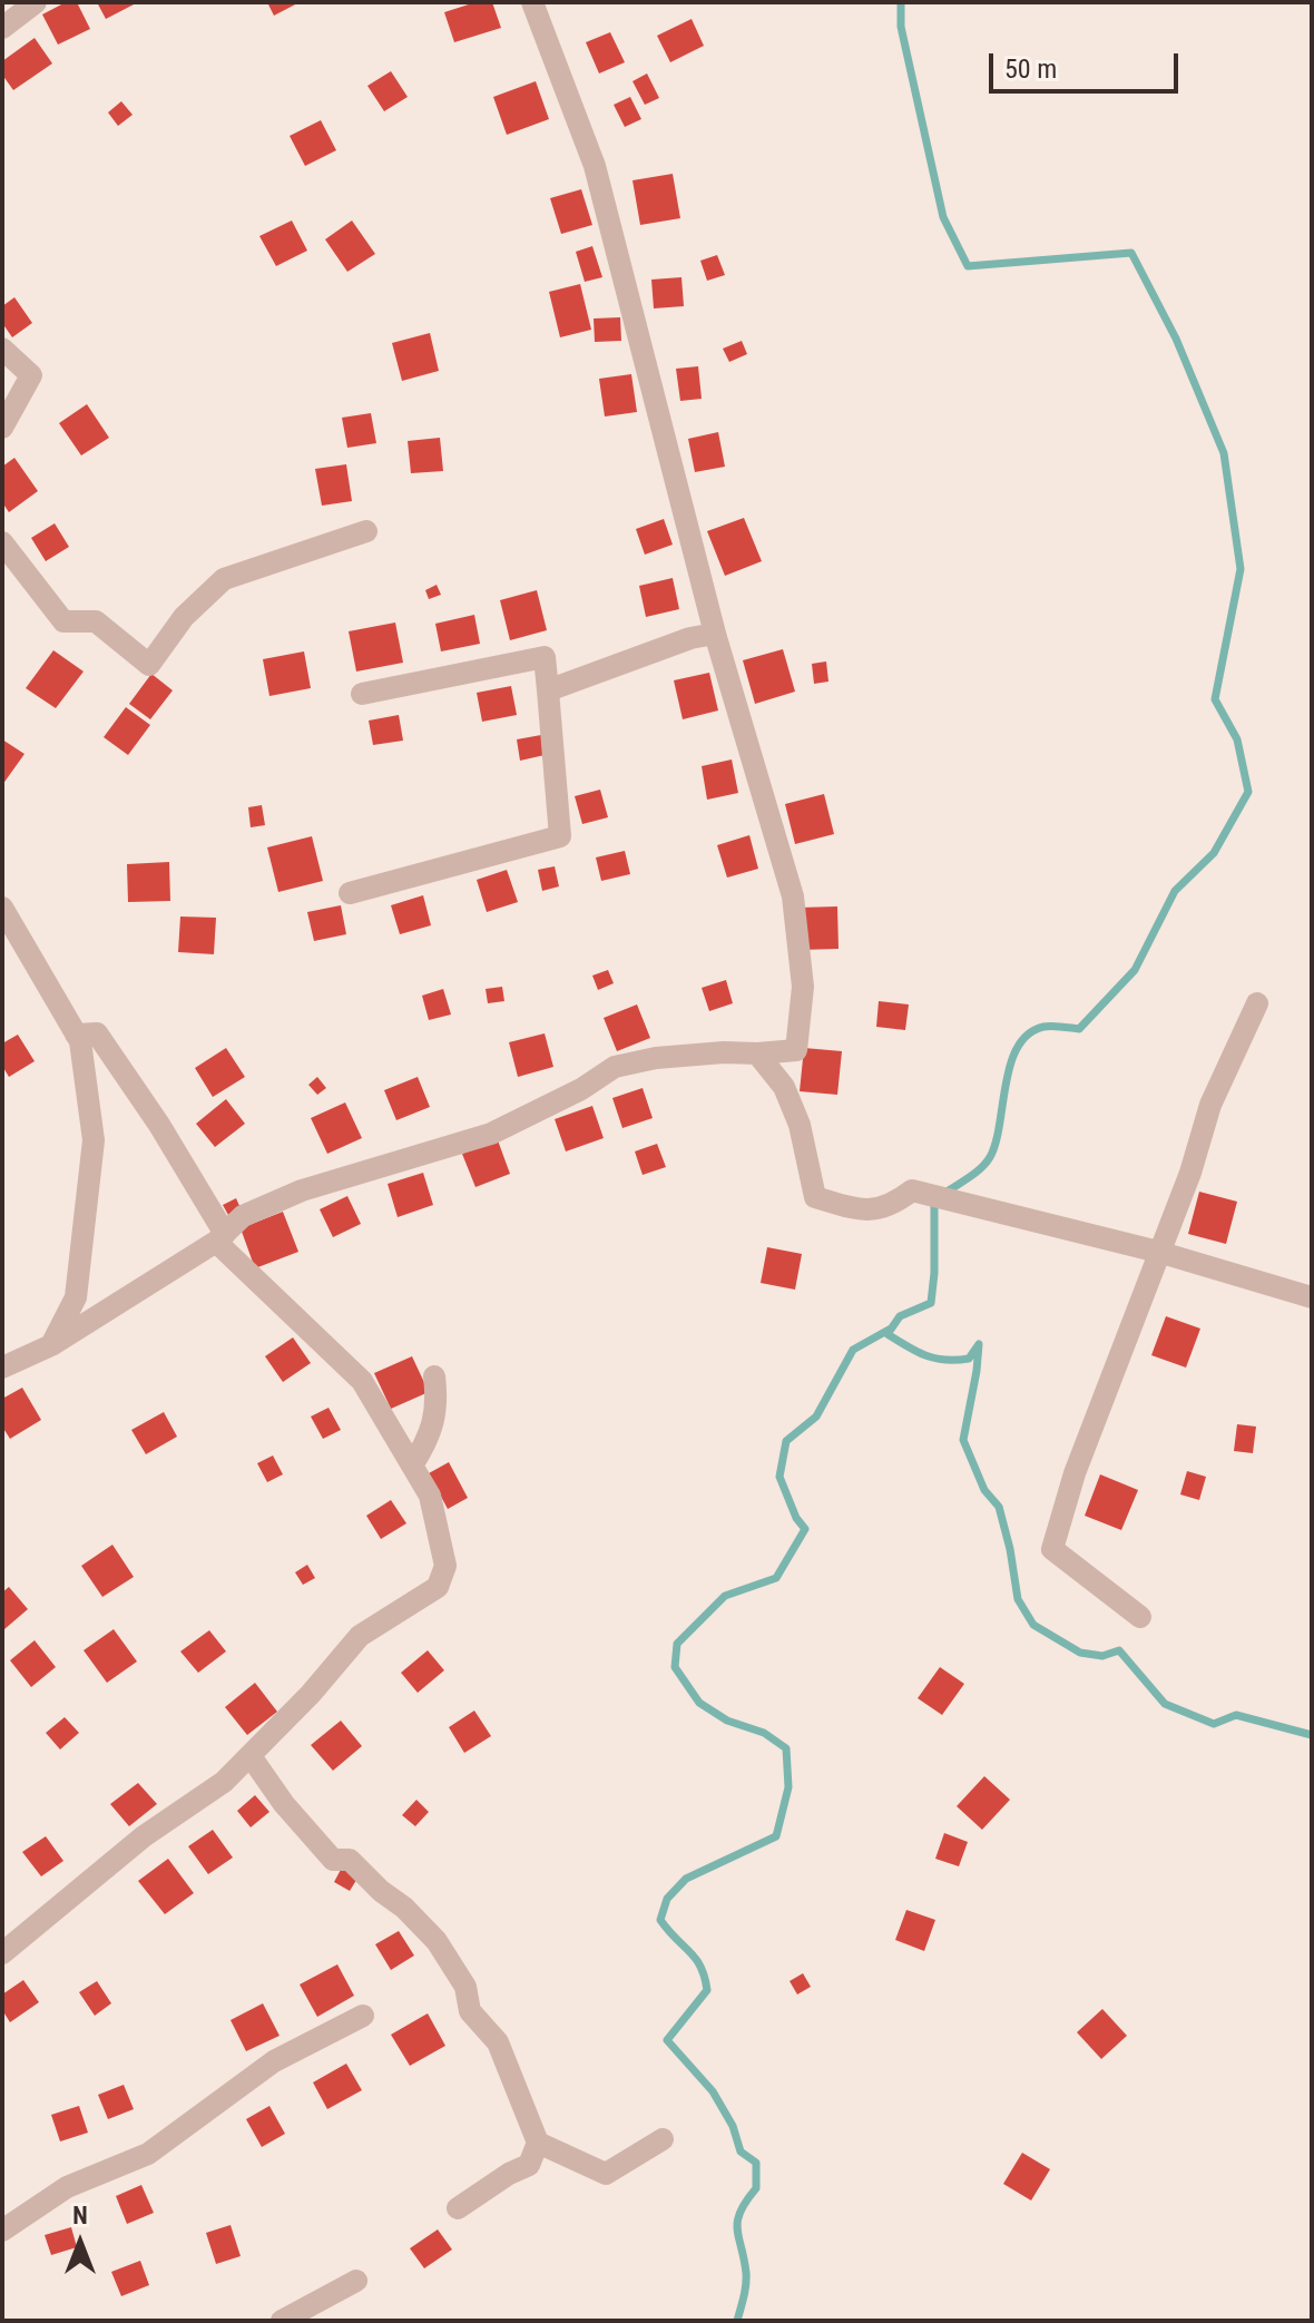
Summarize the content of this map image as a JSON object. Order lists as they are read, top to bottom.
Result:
{
  "scale_bar": "50 m",
  "north": "top"
}
